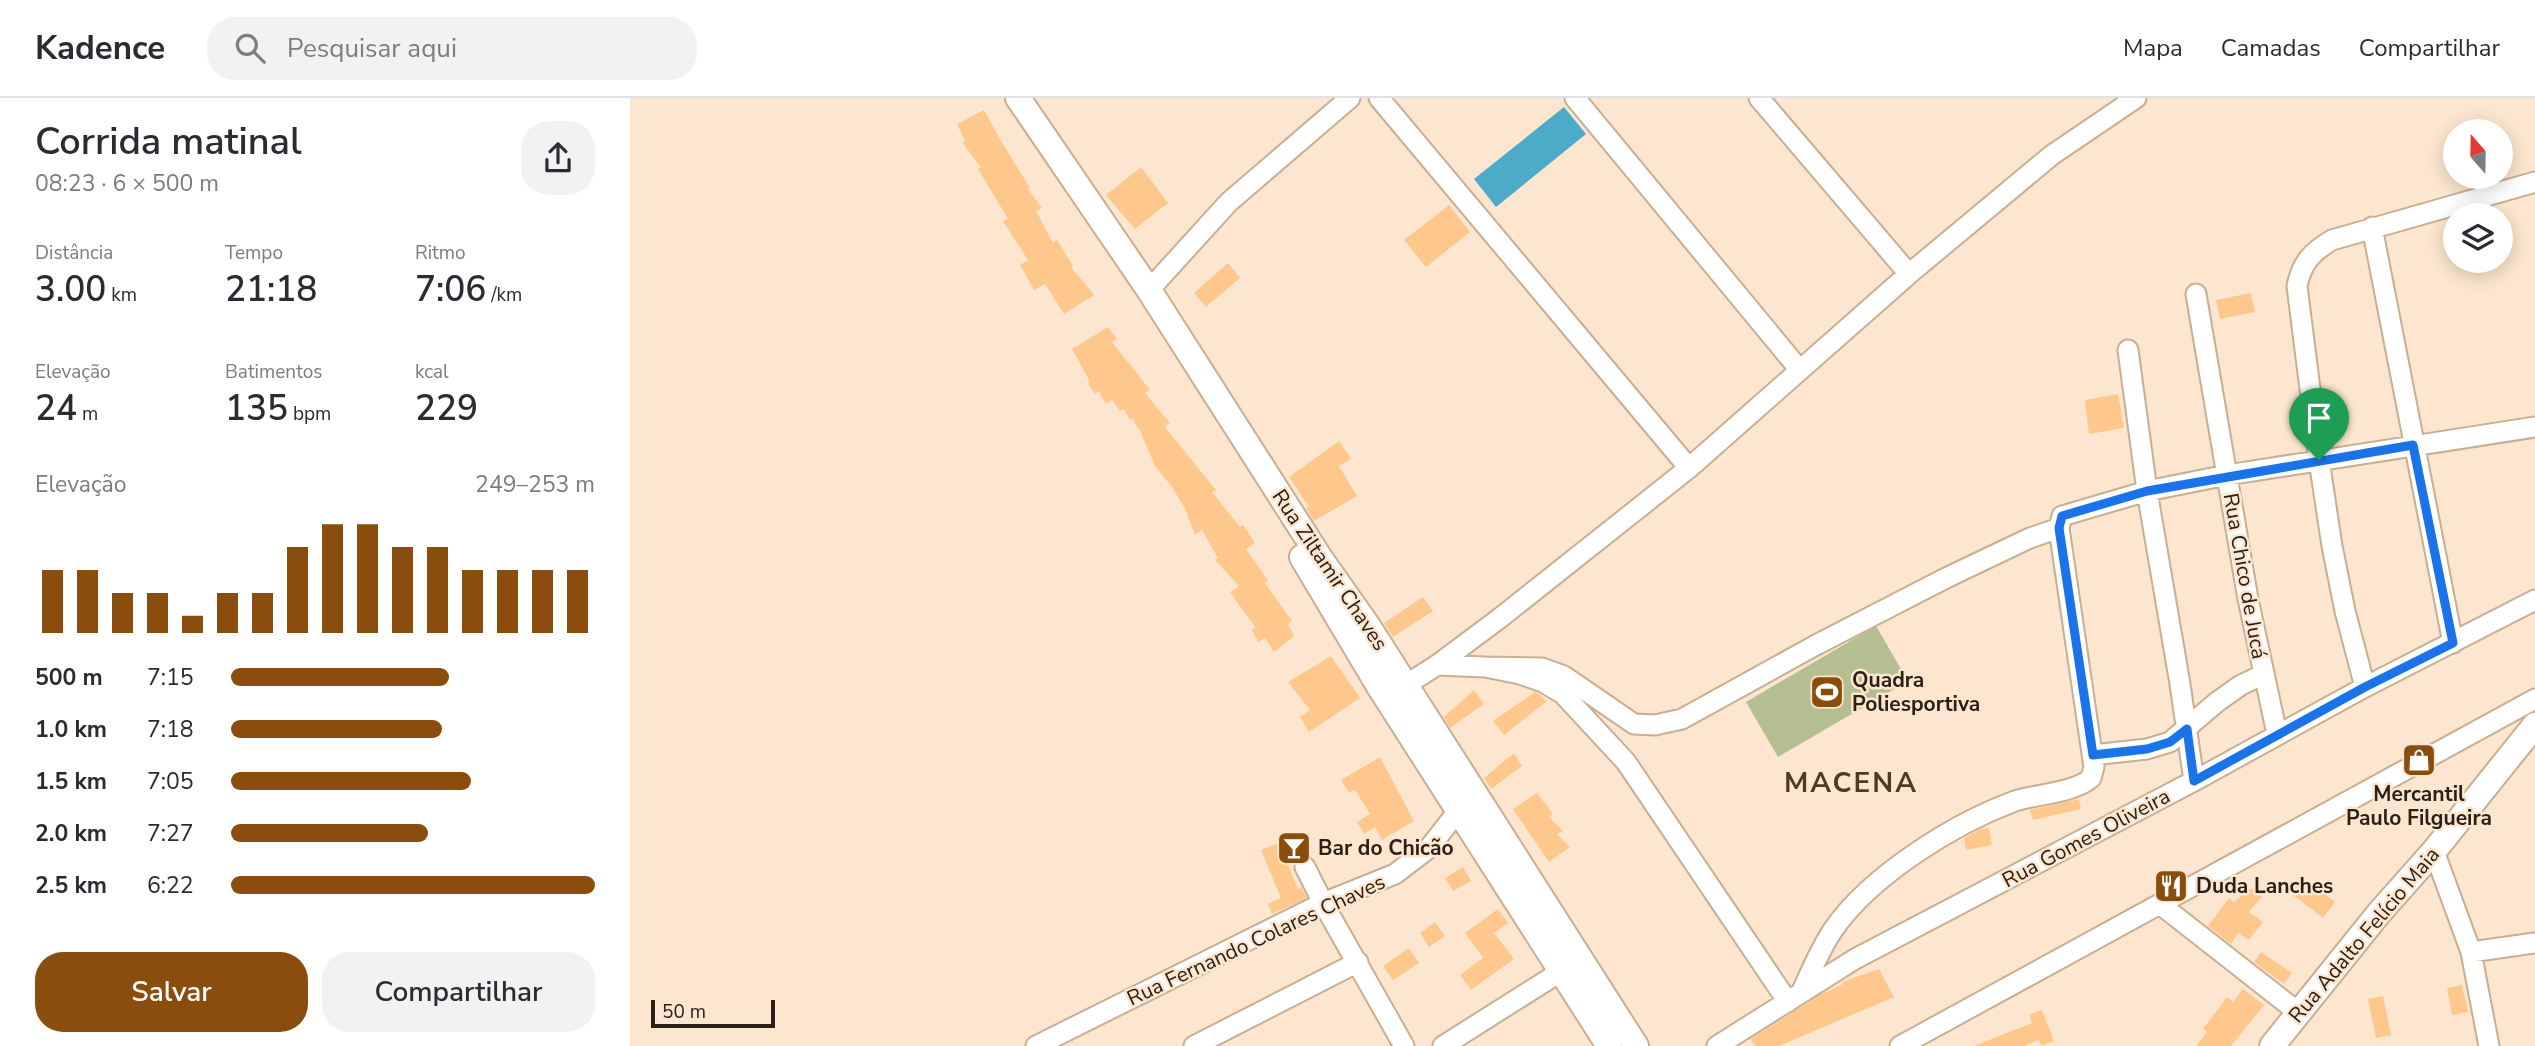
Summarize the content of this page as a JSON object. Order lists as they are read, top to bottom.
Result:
{
  "streets": {
    "street": [
      "Rua Ziltamir Chaves",
      "Rua Chico de Jucá",
      "Rua Gomes Oliveira",
      "Rua Adalto Felício Maia",
      "Rua Fernando Colares Chaves"
    ]
  },
  "crossings": [
    ["Rua Ziltamir Chaves", "Rua Fernando Colares Chaves"],
    ["Rua Chico de Jucá", "Rua Gomes Oliveira"]
  ],
  "districts": ["MACENA"],
  "places": {
    "sports": ["Quadra Poliesportiva"],
    "shop": ["Mercantil Paulo Filgueira"],
    "bar": ["Bar do Chicão"],
    "restaurant": ["Duda Lanches"]
  },
  "scale_bar": "50 m",
  "north": "top",
  "page": {
    "header": "Kadence",
    "search": "Pesquisar aqui",
    "nav": ["Mapa", "Camadas", "Compartilhar"],
    "heading": ["Corrida matinal", "08:23 · 6 × 500 m"],
    "stats": [
      ["Distância", "3.00 km"],
      ["Tempo", "21:18"],
      ["Ritmo", "7:06 /km"],
      ["Elevação", "24 m"],
      ["Batimentos", "135 bpm"],
      ["kcal", "229"]
    ],
    "chart": ["Elevação", "249–253 m"],
    "list": [
      {
        "name": "500 m",
        "note": "7:15"
      },
      {
        "name": "1.0 km",
        "note": "7:18"
      },
      {
        "name": "1.5 km",
        "note": "7:05"
      },
      {
        "name": "2.0 km",
        "note": "7:27"
      },
      {
        "name": "2.5 km",
        "note": "6:22"
      }
    ],
    "buttons": ["Salvar", "Compartilhar"],
    "scale": "50 m"
  }
}
